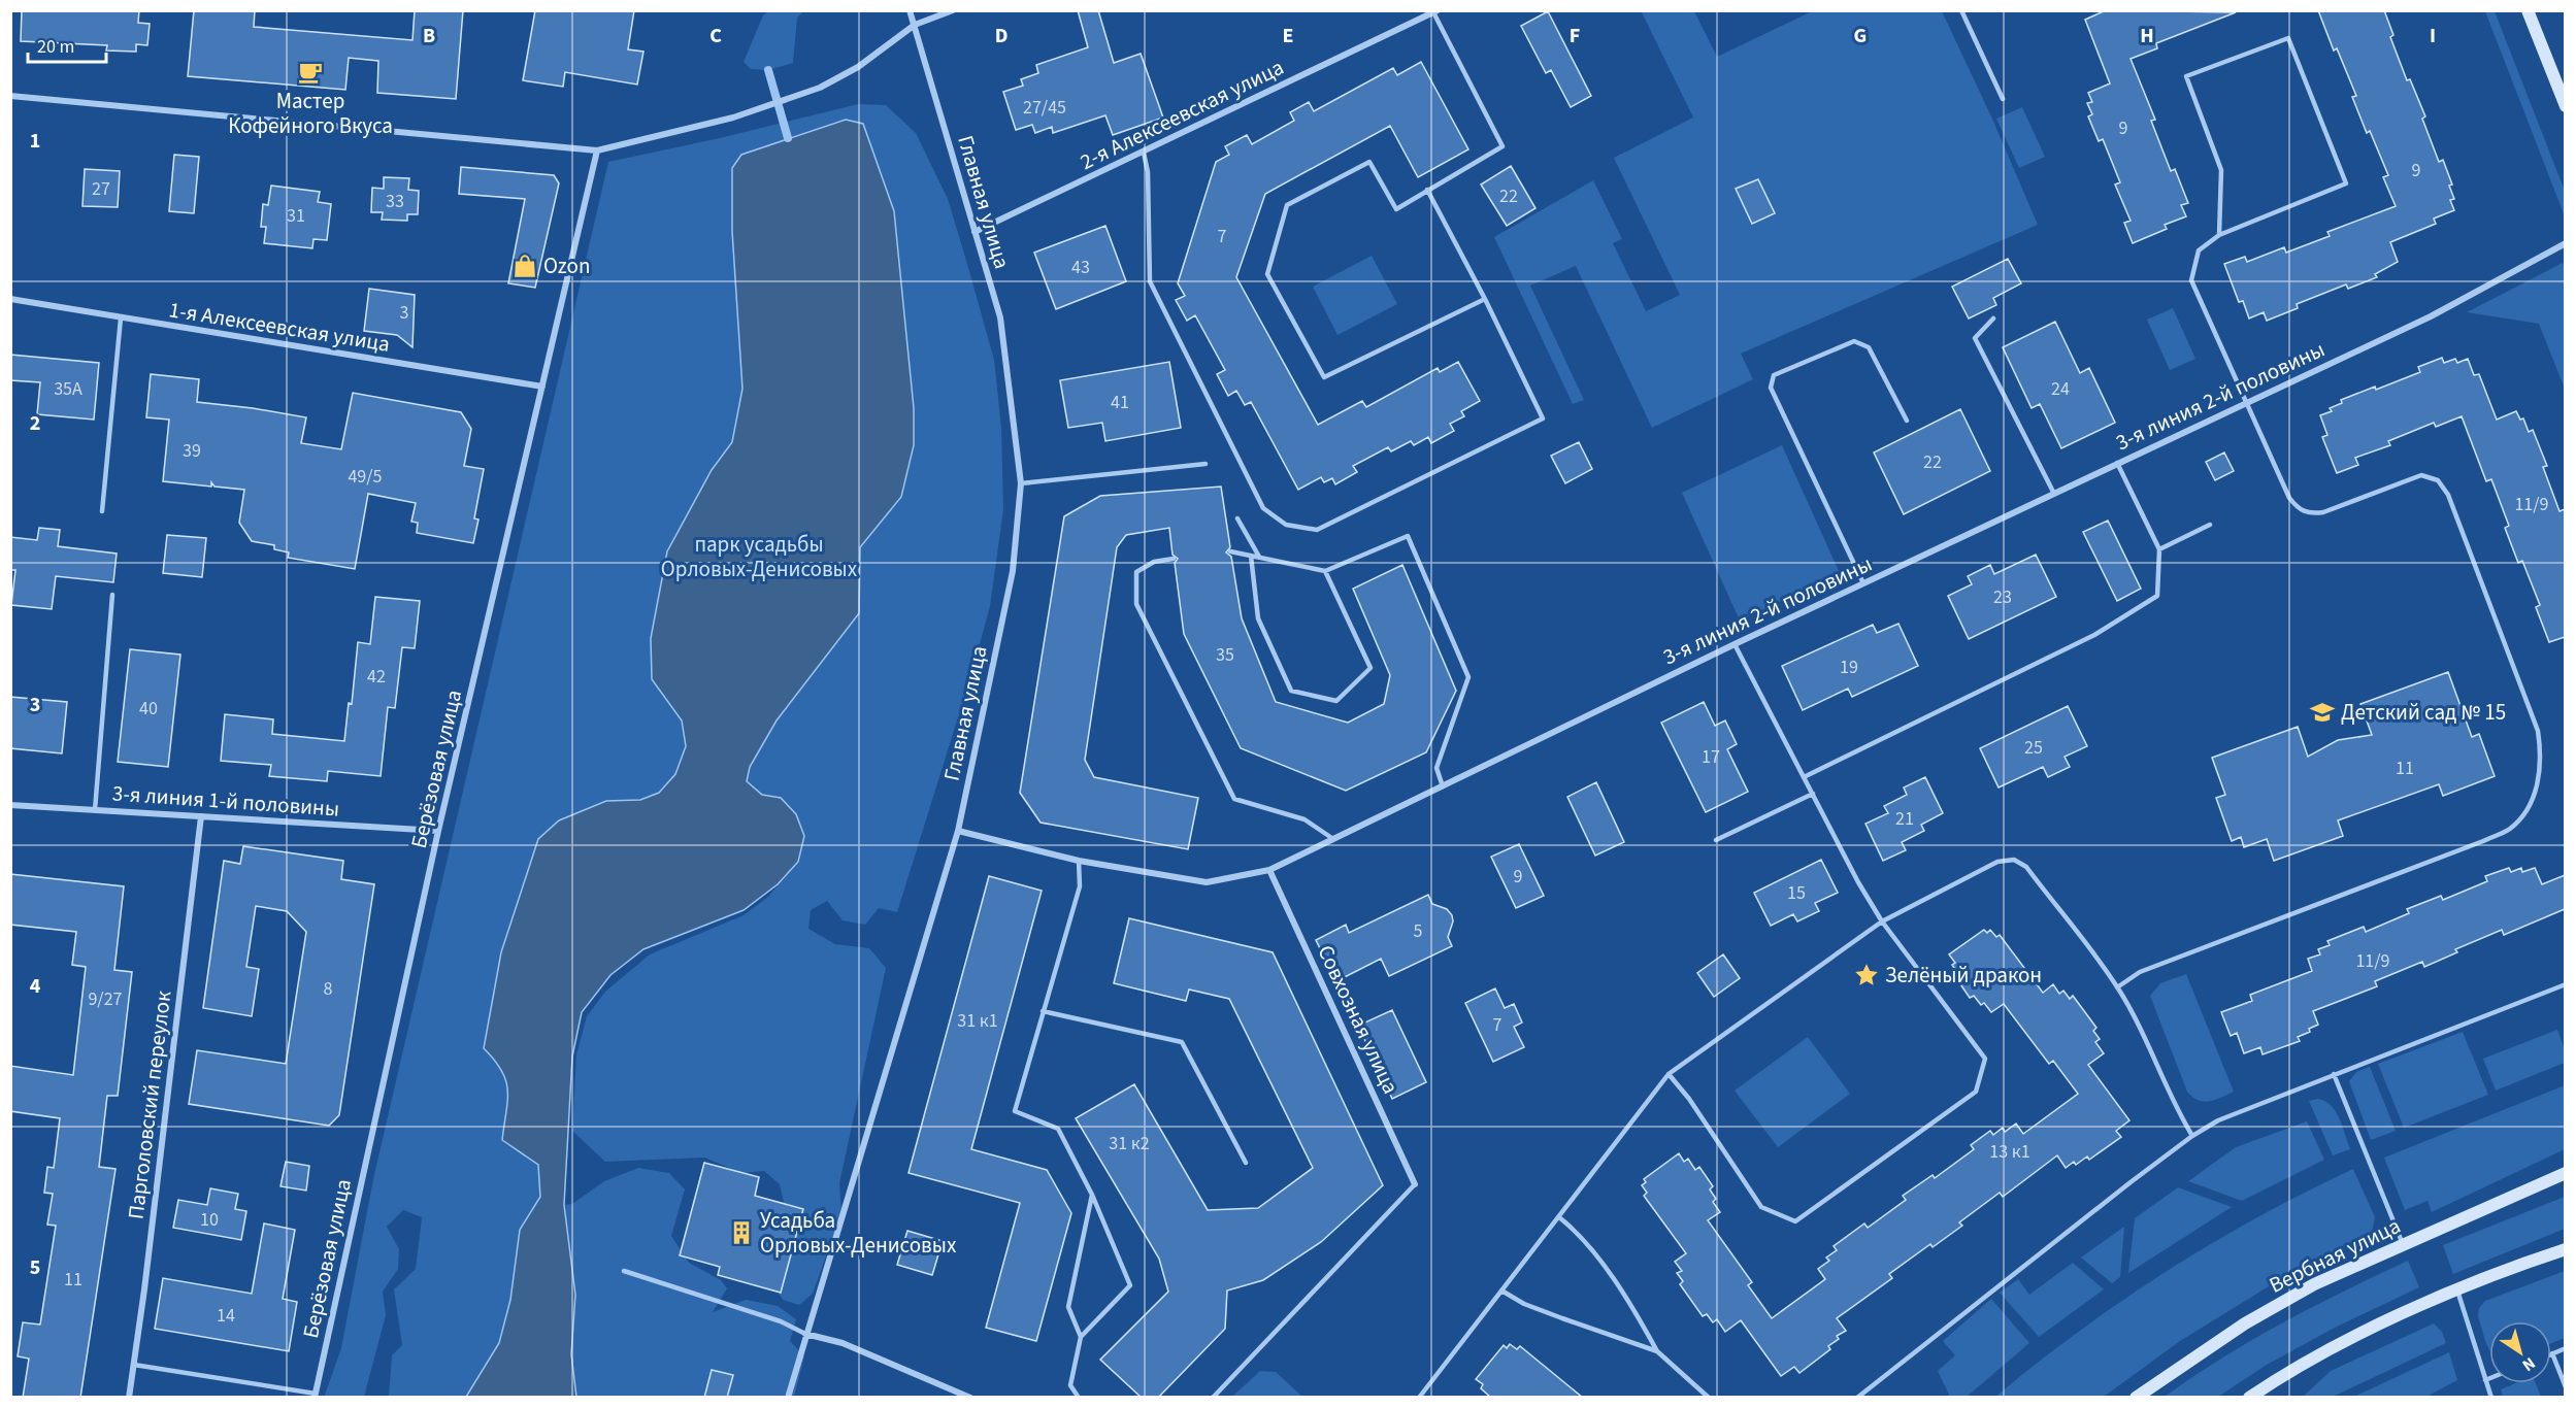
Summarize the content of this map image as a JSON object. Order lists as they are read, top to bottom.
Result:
{
  "streets": {
    "main road": ["Вербная улица"],
    "street": [
      "2-я Алексеевская улица",
      "Главная улица",
      "1-я Алексеевская улица",
      "3-я линия 2-й половины",
      "Берёзовая улица",
      "3-я линия 1-й половины",
      "Совхозная улица",
      "Парголовский переулок"
    ]
  },
  "crossings": [
    ["2-я Алексеевская улица", "Главная улица"],
    ["Главная улица", "3-я линия 2-й половины"],
    ["1-я Алексеевская улица", "Берёзовая улица"],
    ["3-я линия 2-й половины", "Совхозная улица"],
    ["Берёзовая улица", "3-я линия 1-й половины"],
    ["3-я линия 1-й половины", "Парголовский переулок"]
  ],
  "parks": ["парк усадьбы Орловых-Денисовых"],
  "places": {
    "cafe": ["Мастер Кофейного Вкуса"],
    "shop": ["Ozon"],
    "school or university": ["Детский сад № 15"],
    "place": ["Зелёный дракон"],
    "building": ["Усадьба Орловых-Денисовых"]
  },
  "house_numbers": [
    "27/45",
    "9",
    "9",
    "27",
    "22",
    "33",
    "31",
    "7",
    "43",
    "3",
    "35А",
    "24",
    "41",
    "39",
    "22",
    "49/5",
    "11/9",
    "23",
    "35",
    "19",
    "42",
    "40",
    "25",
    "17",
    "11",
    "21",
    "9",
    "15",
    "5",
    "11/9",
    "8",
    "9/27",
    "31 к1",
    "7",
    "31 к2",
    "13 к1",
    "10",
    "11",
    "14"
  ],
  "scale_bar": "20 m",
  "north": "bottom right",
  "grid": {
    "columns": [
      "B",
      "C",
      "D",
      "E",
      "F",
      "G",
      "H",
      "I"
    ],
    "rows": [
      "1",
      "2",
      "3",
      "4",
      "5"
    ]
  }
}
